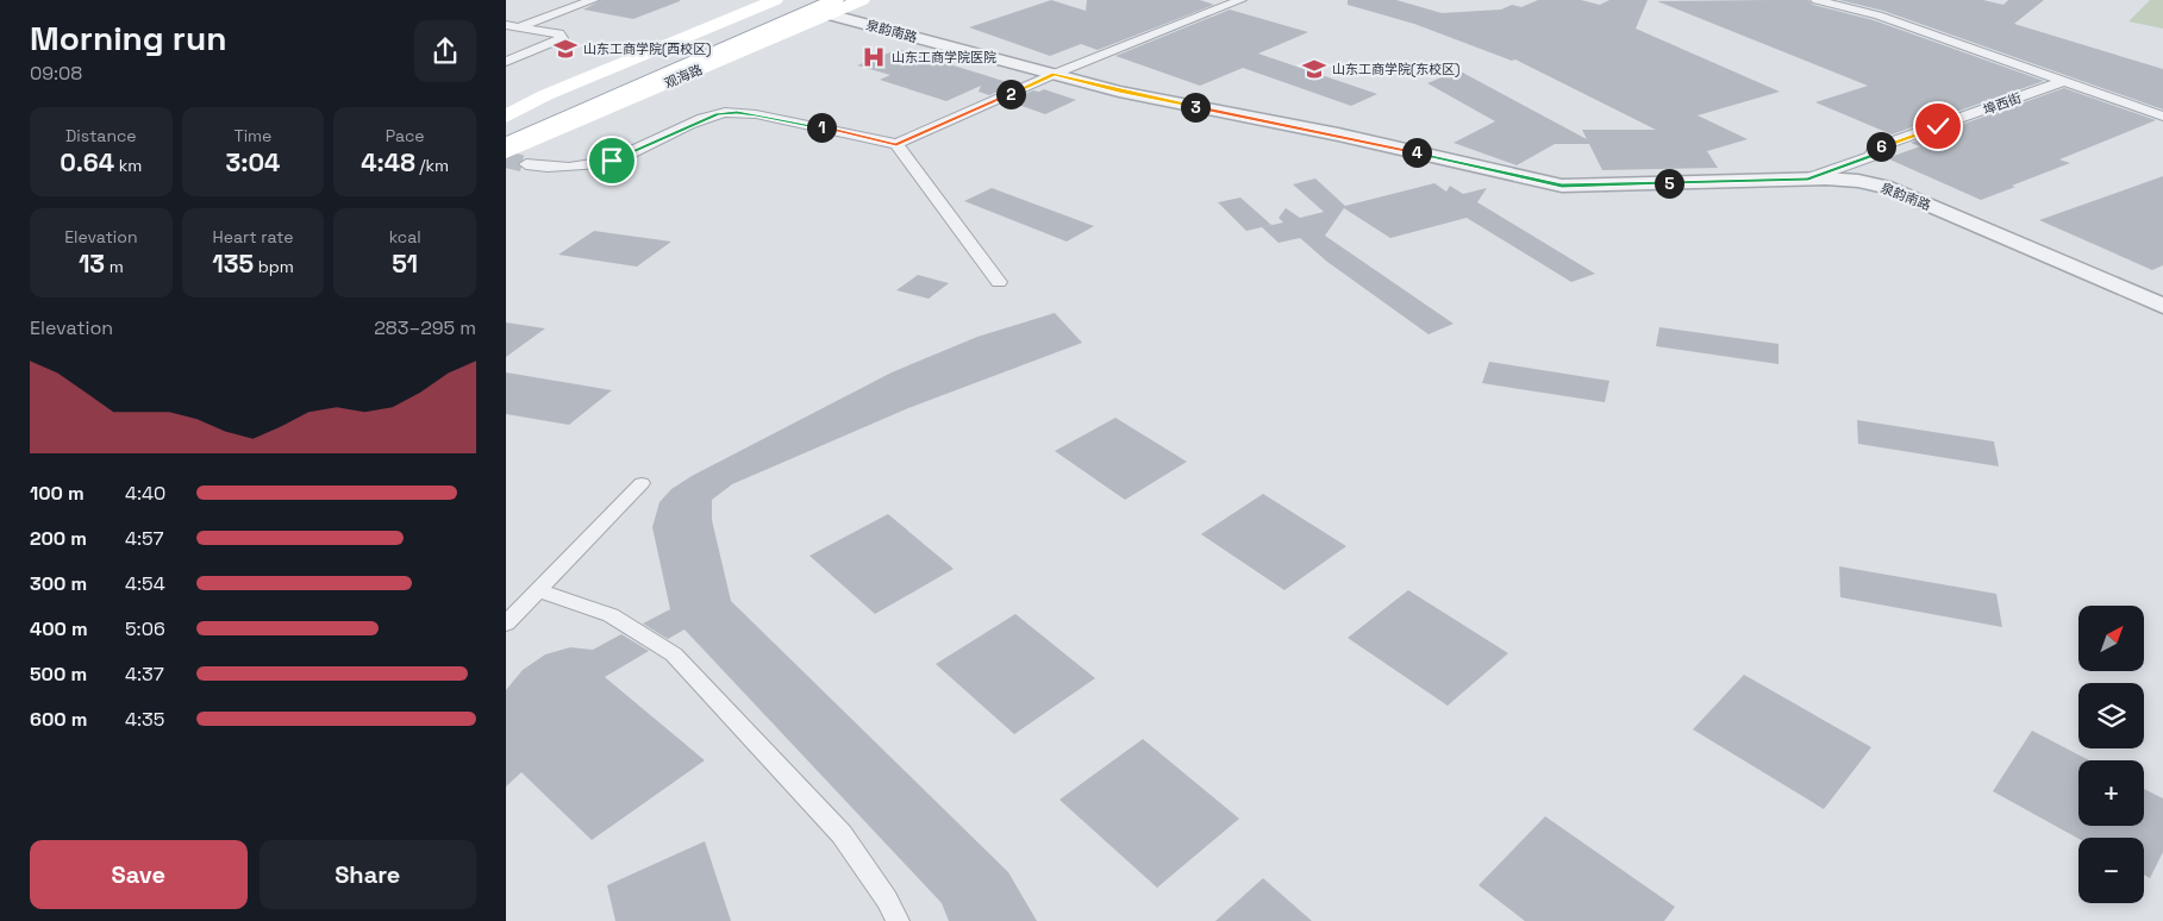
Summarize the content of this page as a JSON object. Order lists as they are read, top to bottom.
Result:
{
  "streets": {
    "main road": ["观海路"],
    "street": ["泉韵南路", "埠西街"]
  },
  "crossings": [
    ["泉韵南路", "观海路"],
    ["泉韵南路", "埠西街"]
  ],
  "places": {
    "school or university": ["山东工商学院(西校区)", "山东工商学院(东校区)"],
    "hospital": ["山东工商学院医院"]
  },
  "north": "top right",
  "page": {
    "heading": ["Morning run", "09:08"],
    "pins": [
      "2",
      "3",
      "1",
      "6",
      "4",
      "5"
    ],
    "stats": [
      ["Distance", "0.64 km"],
      ["Time", "3:04"],
      ["Pace", "4:48 /km"],
      ["Elevation", "13 m"],
      ["Heart rate", "135 bpm"],
      ["kcal", "51"]
    ],
    "chart": ["Elevation", "283–295 m"],
    "list": [
      {
        "name": "100 m",
        "note": "4:40"
      },
      {
        "name": "200 m",
        "note": "4:57"
      },
      {
        "name": "300 m",
        "note": "4:54"
      },
      {
        "name": "400 m",
        "note": "5:06"
      },
      {
        "name": "500 m",
        "note": "4:37"
      },
      {
        "name": "600 m",
        "note": "4:35"
      }
    ],
    "map_buttons": ["+", "−"],
    "buttons": ["Save", "Share"]
  }
}
